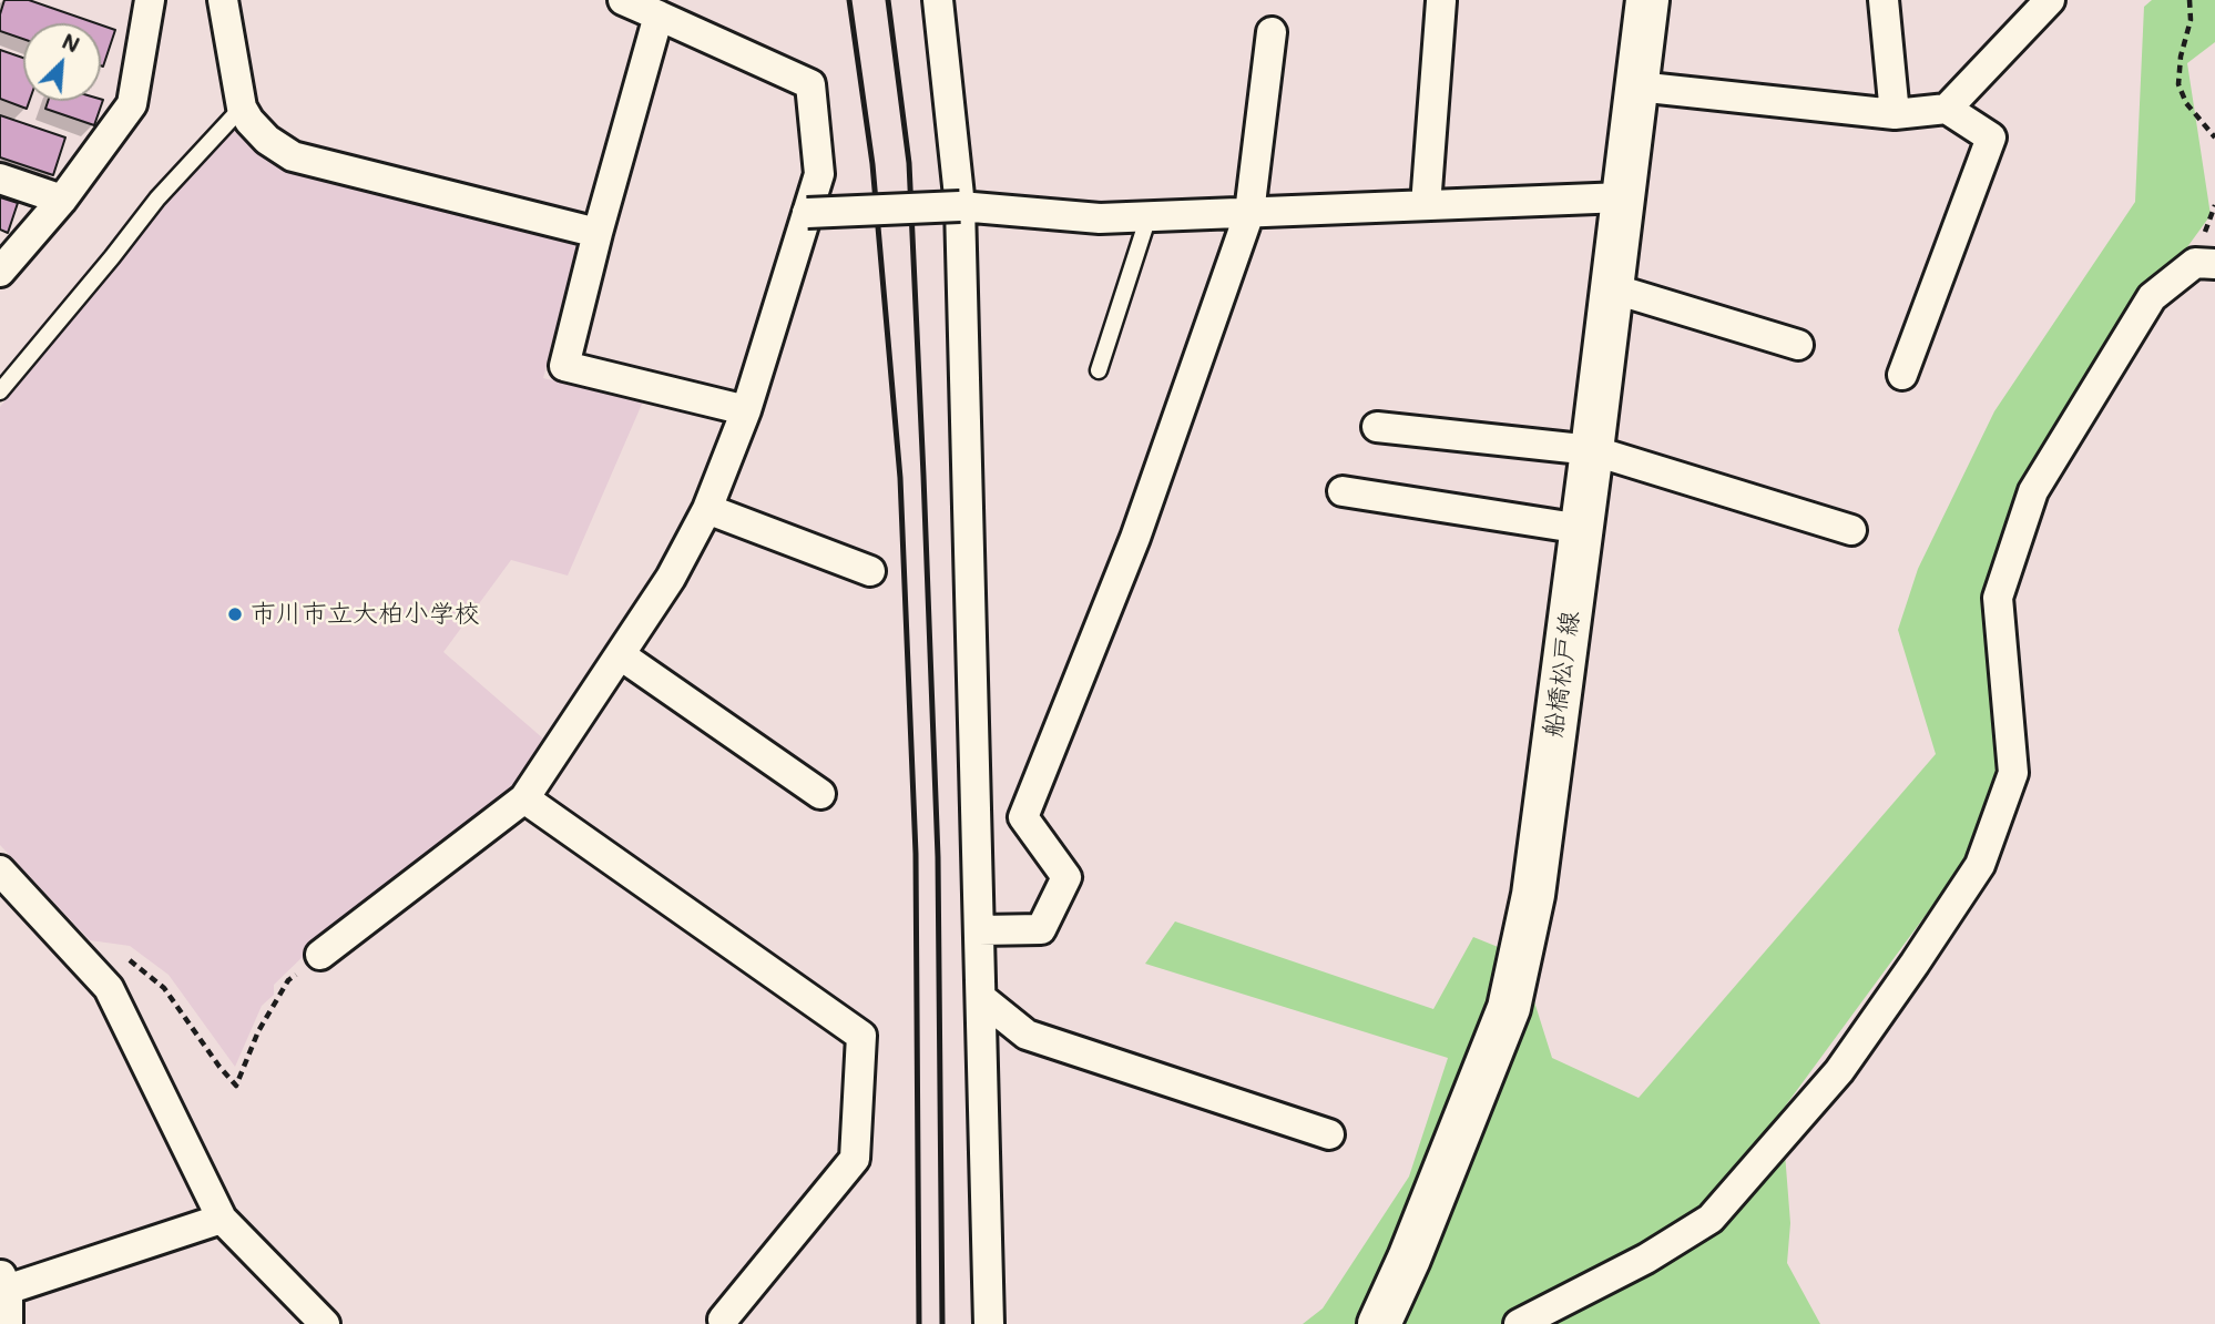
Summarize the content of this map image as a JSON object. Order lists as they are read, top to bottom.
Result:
{
  "streets": {
    "main road": ["船橋松戸線"]
  },
  "places": ["市川市立大柏小学校"],
  "north": "top right"
}
